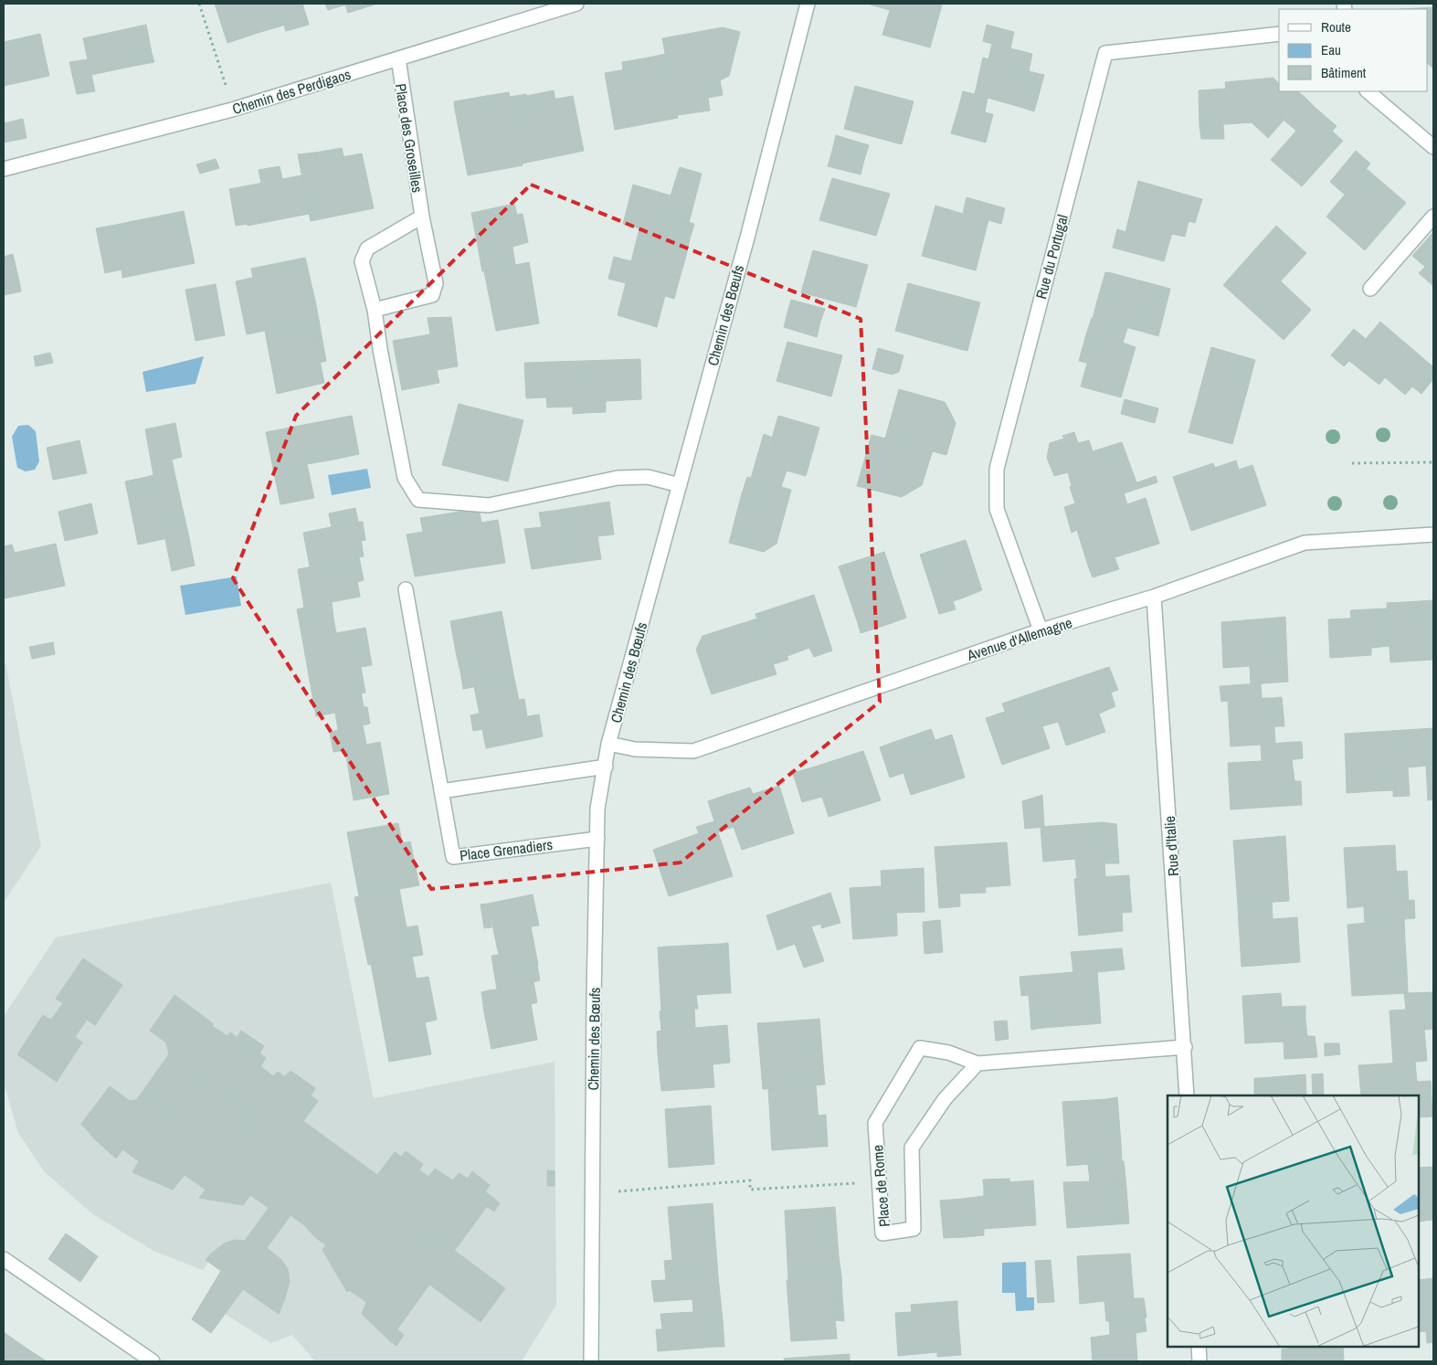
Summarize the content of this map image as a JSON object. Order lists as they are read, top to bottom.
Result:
{
  "streets": {
    "street": [
      "Chemin des Perdigaos",
      "Place des Groseilles",
      "Rue du Portugal",
      "Chemin des Bœufs",
      "Avenue d'Allemagne",
      "Rue d'Italie",
      "Place Grenadiers",
      "Place de Rome"
    ]
  },
  "crossings": [
    ["Chemin des Perdigaos", "Place des Groseilles"],
    ["Rue du Portugal", "Avenue d'Allemagne"],
    ["Chemin des Bœufs", "Avenue d'Allemagne"],
    ["Chemin des Bœufs", "Place Grenadiers"],
    ["Avenue d'Allemagne", "Rue d'Italie"],
    ["Rue d'Italie", "Place de Rome"]
  ],
  "legend": ["Route", "Eau", "Bâtiment"]
}
